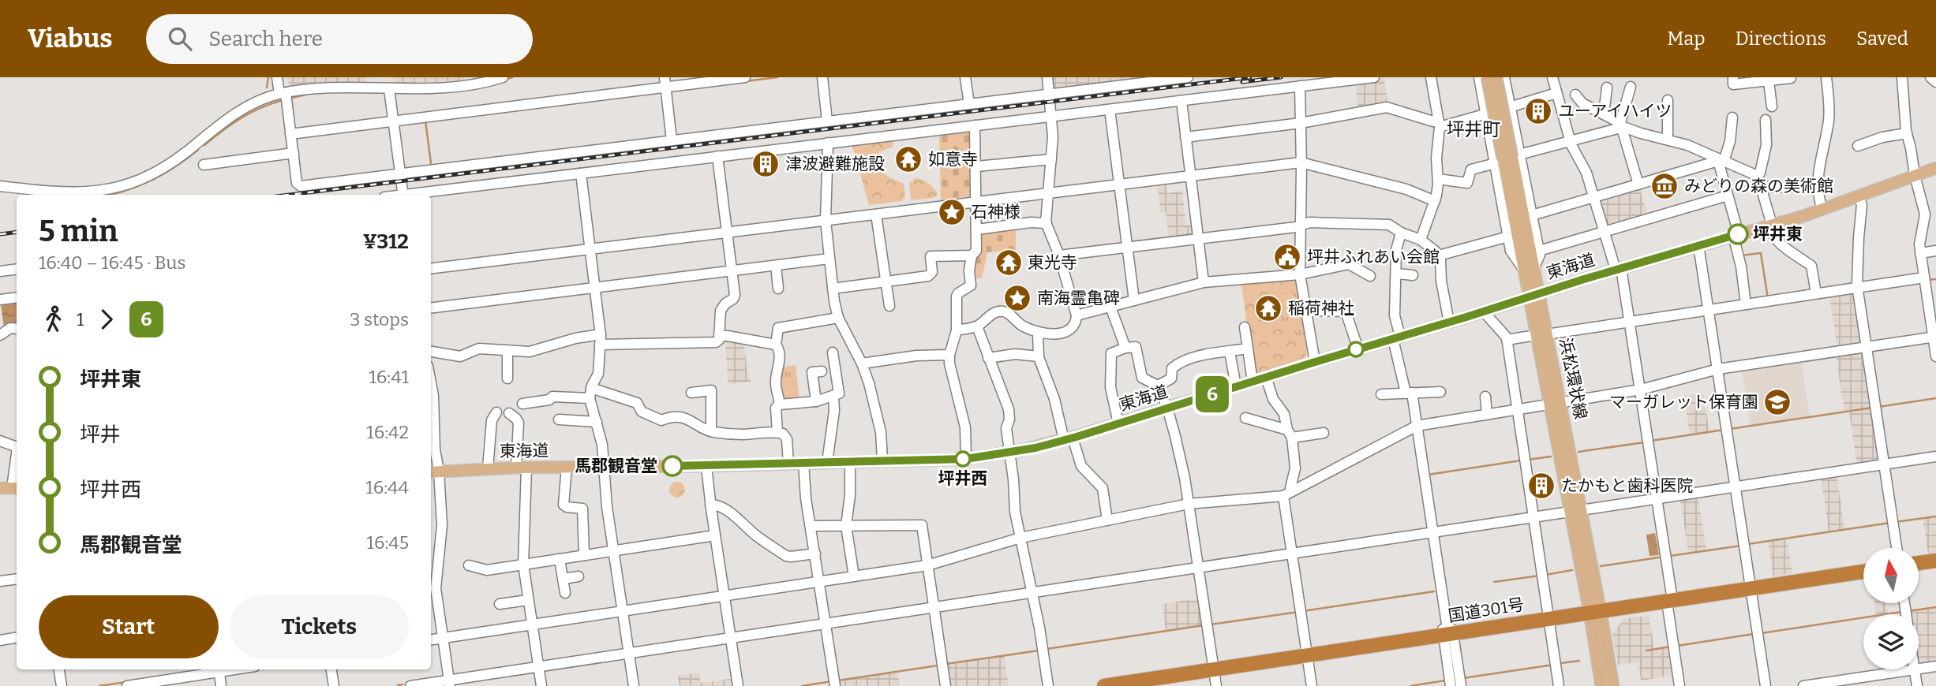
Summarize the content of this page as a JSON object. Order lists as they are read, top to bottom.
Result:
{
  "streets": {
    "highway": ["国道301号"],
    "main road": ["東海道", "浜松環状線"]
  },
  "crossings": [
    ["東海道", "浜松環状線"],
    ["浜松環状線", "国道301号"]
  ],
  "districts": ["坪井町"],
  "places": {
    "building": ["ユーアイハイツ", "津波避難施設", "たかもと歯科医院"],
    "temple": ["如意寺", "東光寺", "稲荷神社"],
    "museum": ["みどりの森の美術館"],
    "place": ["石神様", "南海霊亀碑"],
    "other": ["坪井東", "坪井西", "馬郡観音堂"],
    "public building": ["坪井ふれあい会館"],
    "school or university": ["マーガレット保育園"]
  },
  "lines": ["bus line 6"],
  "north": "top",
  "page": {
    "header": "Viabus",
    "search": "Search here",
    "nav": ["Map", "Directions", "Saved"],
    "on_map": "6",
    "heading": ["5 min", "16:40 – 16:45 · Bus", "¥312"],
    "legs": ["1", "6", "3 stops"],
    "list": [
      {
        "name": "坪井東",
        "value": "16:41"
      },
      {
        "name": "坪井",
        "value": "16:42"
      },
      {
        "name": "坪井西",
        "value": "16:44"
      },
      {
        "name": "馬郡観音堂",
        "value": "16:45"
      }
    ],
    "buttons": ["Start", "Tickets"]
  }
}
